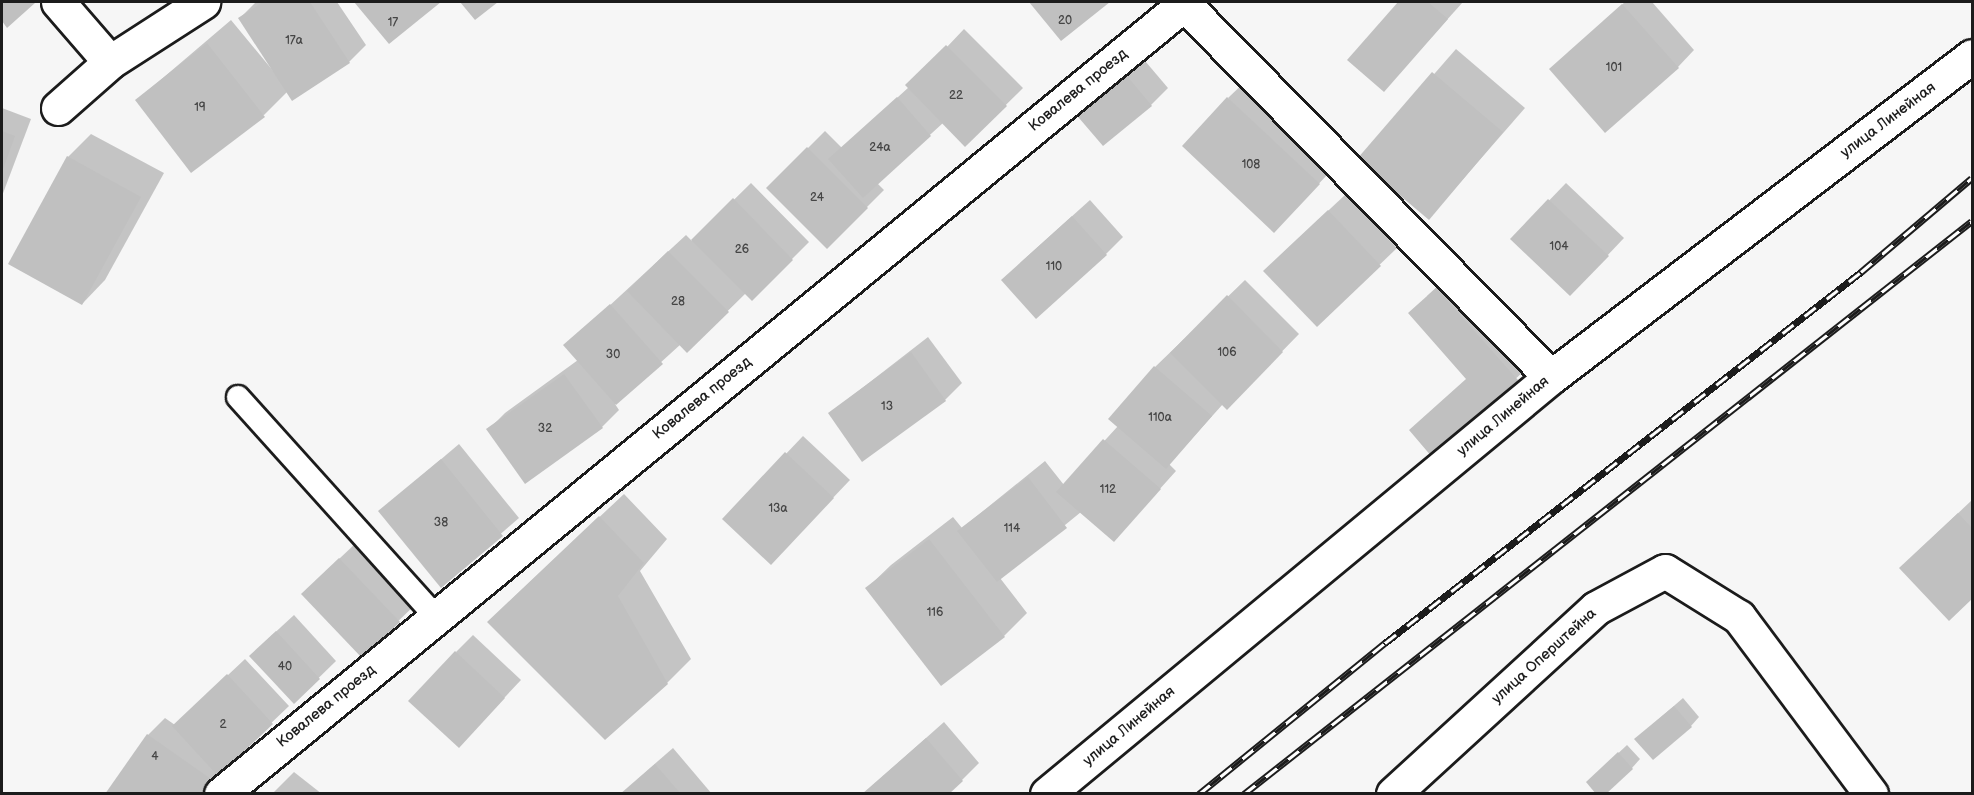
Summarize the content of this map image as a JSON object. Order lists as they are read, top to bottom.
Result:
{
  "streets": {
    "street": ["Ковалева проезд", "улица Линейная", "улица Оперштейна"]
  },
  "house_numbers": [
    "20",
    "17",
    "17а",
    "101",
    "22",
    "19",
    "24а",
    "108",
    "24",
    "104",
    "26",
    "110",
    "28",
    "106",
    "30",
    "13",
    "110а",
    "32",
    "112",
    "13а",
    "38",
    "114",
    "116",
    "40",
    "2",
    "4"
  ]
}
